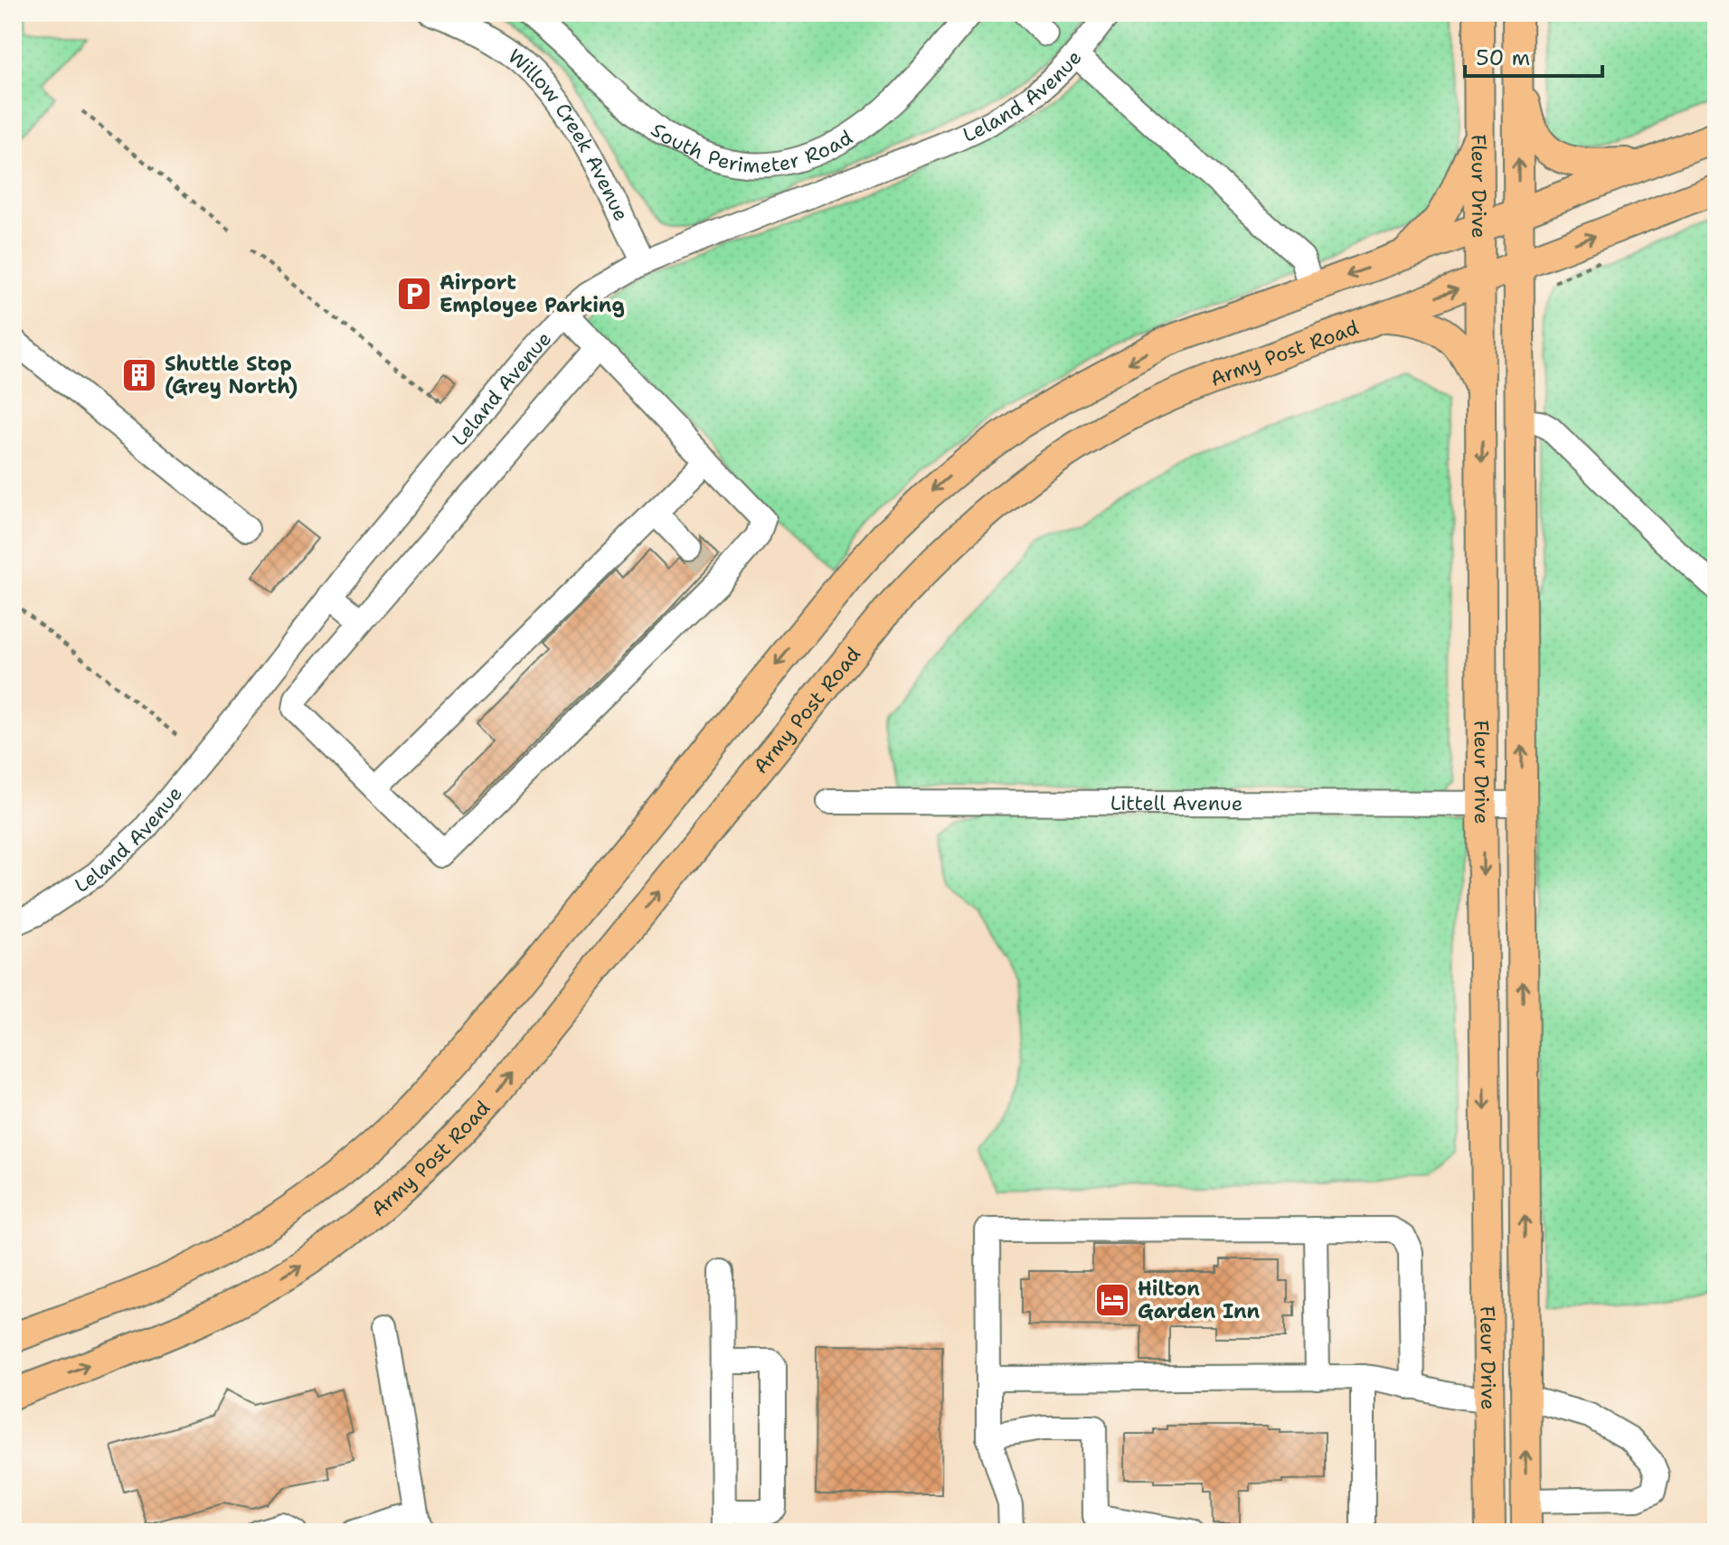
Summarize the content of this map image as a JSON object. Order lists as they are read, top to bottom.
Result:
{
  "streets": {
    "main road": ["Fleur Drive", "Army Post Road"],
    "street": [
      "Leland Avenue",
      "South Perimeter Road",
      "Willow Creek Avenue",
      "Littell Avenue"
    ]
  },
  "crossings": [
    ["Leland Avenue", "Willow Creek Avenue"],
    ["Fleur Drive", "Army Post Road"],
    ["Fleur Drive", "Littell Avenue"]
  ],
  "places": {
    "parking": ["Airport Employee Parking"],
    "building": ["Shuttle Stop (Grey North)"],
    "hotel": ["Hilton Garden Inn"]
  },
  "scale_bar": "50 m"
}
